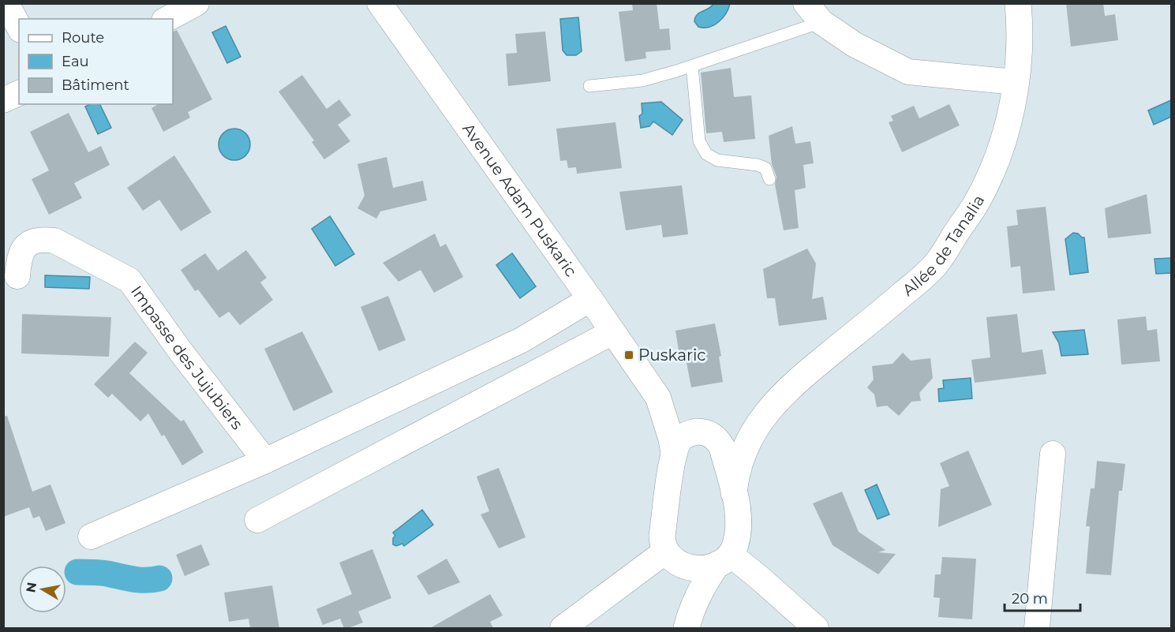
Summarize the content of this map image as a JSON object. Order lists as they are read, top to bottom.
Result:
{
  "streets": {
    "street": ["Avenue Adam Puskaric", "Allée de Tanalia", "Impasse des Jujubiers"]
  },
  "crossings": [
    ["Avenue Adam Puskaric", "Allée de Tanalia"]
  ],
  "places": {
    "transit": ["Puskaric"]
  },
  "legend": ["Route", "Eau", "Bâtiment"],
  "scale_bar": "20 m",
  "north": "left"
}
